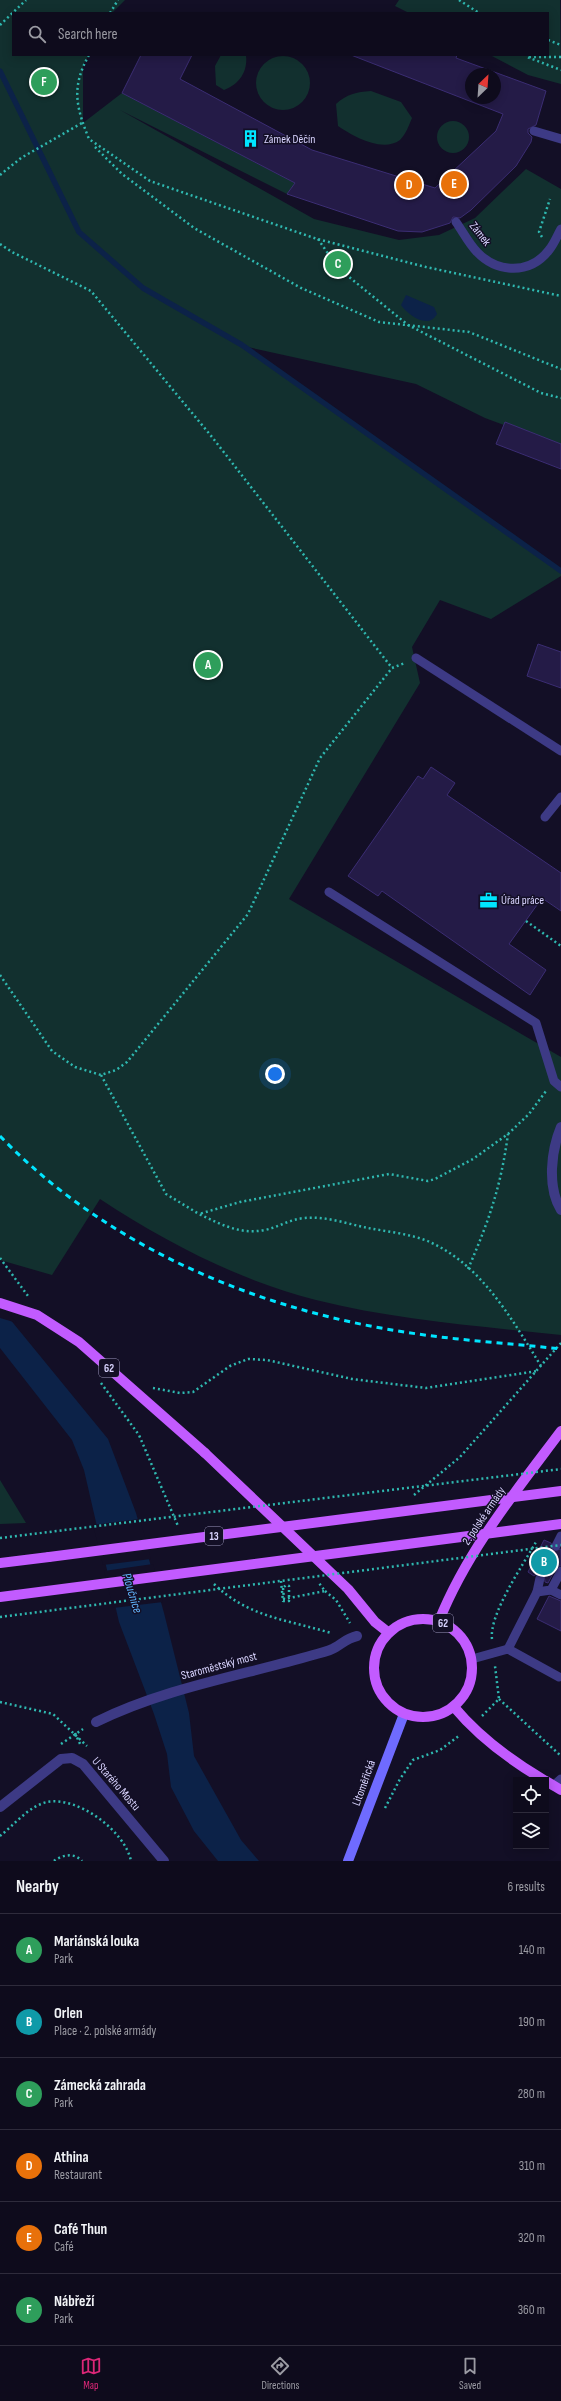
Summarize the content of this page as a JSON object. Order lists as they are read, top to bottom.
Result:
{
  "streets": {
    "main road": [
      "62",
      "2. polské armády",
      "13",
      "Litoměřická"
    ],
    "street": ["Staroměstský most", "U Starého Mostu"],
    "lane": ["Zámek"]
  },
  "crossings": [
    ["62", "2. polské armády"],
    ["62", "Litoměřická"],
    ["2. polské armády", "Litoměřická"]
  ],
  "water": ["Ploučnice"],
  "places": {
    "building": ["Zámek Děčín"],
    "office": ["Úřad práce"]
  },
  "north": "top right",
  "page": {
    "search": "Search here",
    "pins": [
      "F",
      "E",
      "D",
      "C",
      "A",
      "B"
    ],
    "heading": ["Nearby", "6 results"],
    "list": [
      {
        "mark": "A",
        "name": "Mariánská louka",
        "note": "Park",
        "value": "140 m"
      },
      {
        "mark": "B",
        "name": "Orlen",
        "note": "Place · 2. polské armády",
        "value": "190 m"
      },
      {
        "mark": "C",
        "name": "Zámecká zahrada",
        "note": "Park",
        "value": "280 m"
      },
      {
        "mark": "D",
        "name": "Athina",
        "note": "Restaurant",
        "value": "310 m"
      },
      {
        "mark": "E",
        "name": "Café Thun",
        "note": "Café",
        "value": "320 m"
      },
      {
        "mark": "F",
        "name": "Nábřeží",
        "note": "Park",
        "value": "360 m"
      }
    ],
    "nav": ["Map", "Directions", "Saved"]
  }
}
